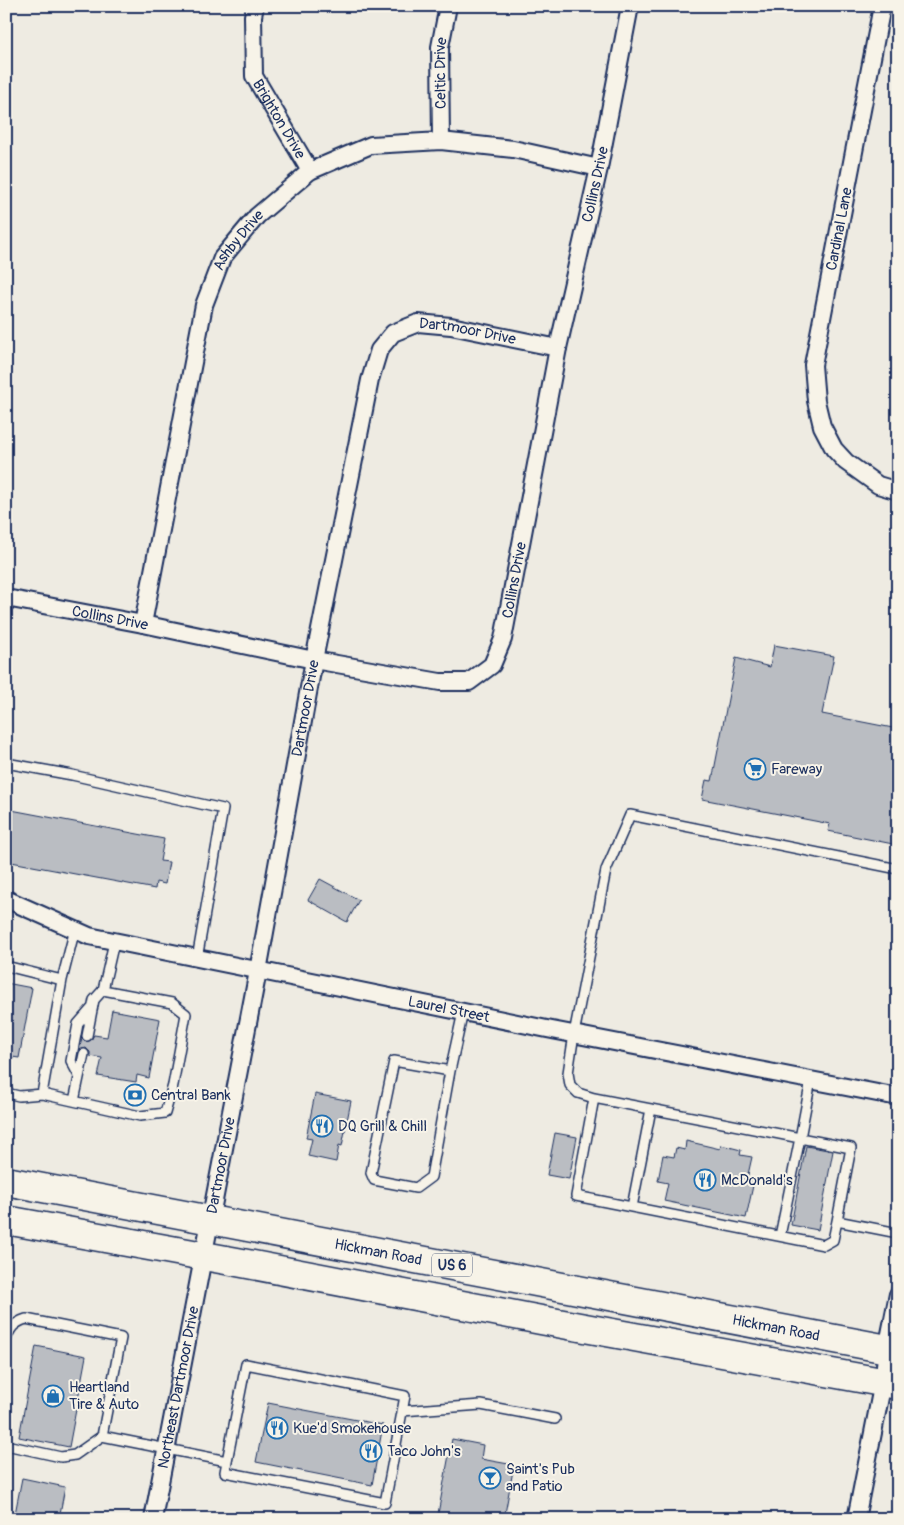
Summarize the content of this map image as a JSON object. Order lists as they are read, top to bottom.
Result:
{
  "streets": {
    "highway": ["Hickman Road", "US 6"],
    "street": [
      "Celtic Drive",
      "Brighton Drive",
      "Collins Drive",
      "Cardinal Lane",
      "Ashby Drive",
      "Dartmoor Drive",
      "Laurel Street",
      "Northeast Dartmoor Drive"
    ]
  },
  "crossings": [
    ["Celtic Drive", "Ashby Drive"],
    ["Brighton Drive", "Ashby Drive"],
    ["Collins Drive", "Ashby Drive"],
    ["Collins Drive", "Dartmoor Drive"],
    ["Dartmoor Drive", "Laurel Street"],
    ["Dartmoor Drive", "Hickman Road"],
    ["Dartmoor Drive", "Northeast Dartmoor Drive"]
  ],
  "places": {
    "supermarket": ["Fareway"],
    "bank": ["Central Bank"],
    "restaurant": [
      "DQ Grill & Chill",
      "McDonald's",
      "Kue'd Smokehouse",
      "Taco John's"
    ],
    "shop": ["Heartland Tire & Auto"],
    "bar": ["Saint's Pub and Patio"]
  }
}
